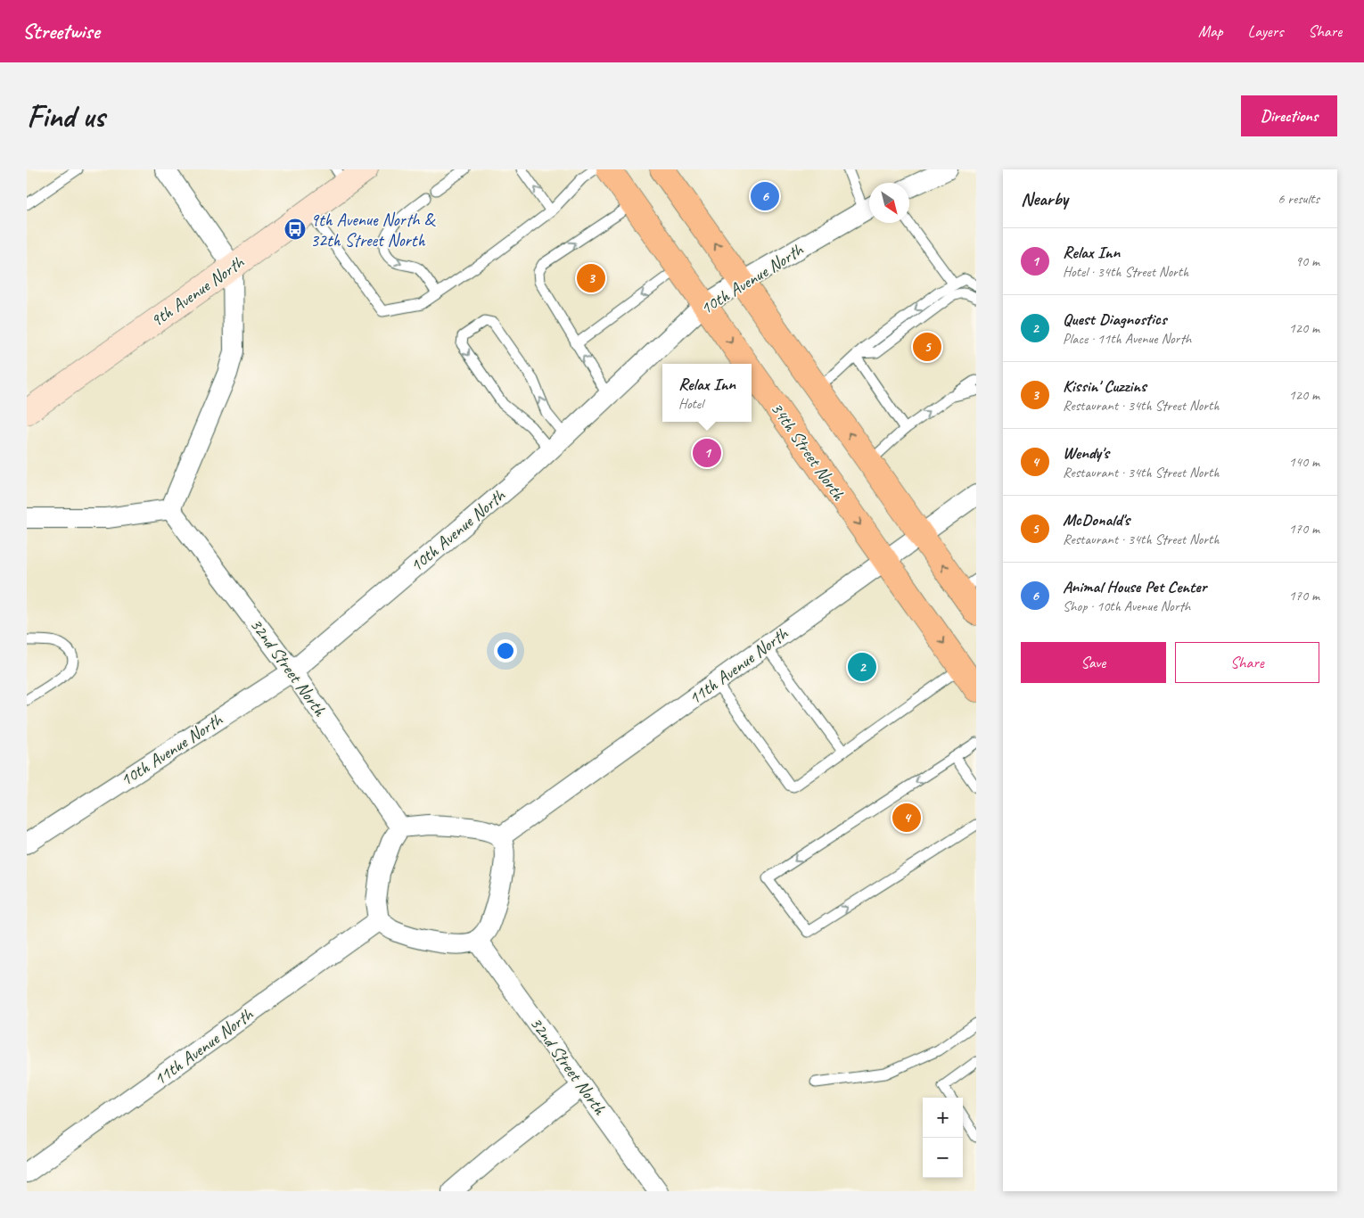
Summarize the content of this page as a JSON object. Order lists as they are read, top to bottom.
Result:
{
  "streets": {
    "highway": ["34th Street North"],
    "street": [
      "10th Avenue North",
      "9th Avenue North",
      "11th Avenue North",
      "32nd Street North"
    ]
  },
  "crossings": [
    ["10th Avenue North", "34th Street North"],
    ["10th Avenue North", "32nd Street North"],
    ["34th Street North", "11th Avenue North"],
    ["11th Avenue North", "32nd Street North"]
  ],
  "places": {
    "bus stop": ["9th Avenue North & 32th Street North"]
  },
  "north": "bottom right",
  "page": {
    "header": "Streetwise",
    "nav": ["Map", "Layers", "Share"],
    "buttons": [
      "Directions",
      ["Save", "Share"]
    ],
    "title": "Find us",
    "heading": ["Nearby", "6 results"],
    "pins": [
      "6",
      "3",
      "5",
      "1",
      "2",
      "4"
    ],
    "list": [
      {
        "mark": "1",
        "name": "Relax Inn",
        "note": "Hotel · 34th Street North",
        "value": "90 m"
      },
      {
        "mark": "2",
        "name": "Quest Diagnostics",
        "note": "Place · 11th Avenue North",
        "value": "120 m"
      },
      {
        "mark": "3",
        "name": "Kissin' Cuzzins",
        "note": "Restaurant · 34th Street North",
        "value": "120 m"
      },
      {
        "mark": "4",
        "name": "Wendy's",
        "note": "Restaurant · 34th Street North",
        "value": "140 m"
      },
      {
        "mark": "5",
        "name": "McDonald's",
        "note": "Restaurant · 34th Street North",
        "value": "170 m"
      },
      {
        "mark": "6",
        "name": "Animal House Pet Center",
        "note": "Shop · 10th Avenue North",
        "value": "170 m"
      }
    ],
    "popup": ["Relax Inn", "Hotel"],
    "map_buttons": ["+", "−"]
  }
}
